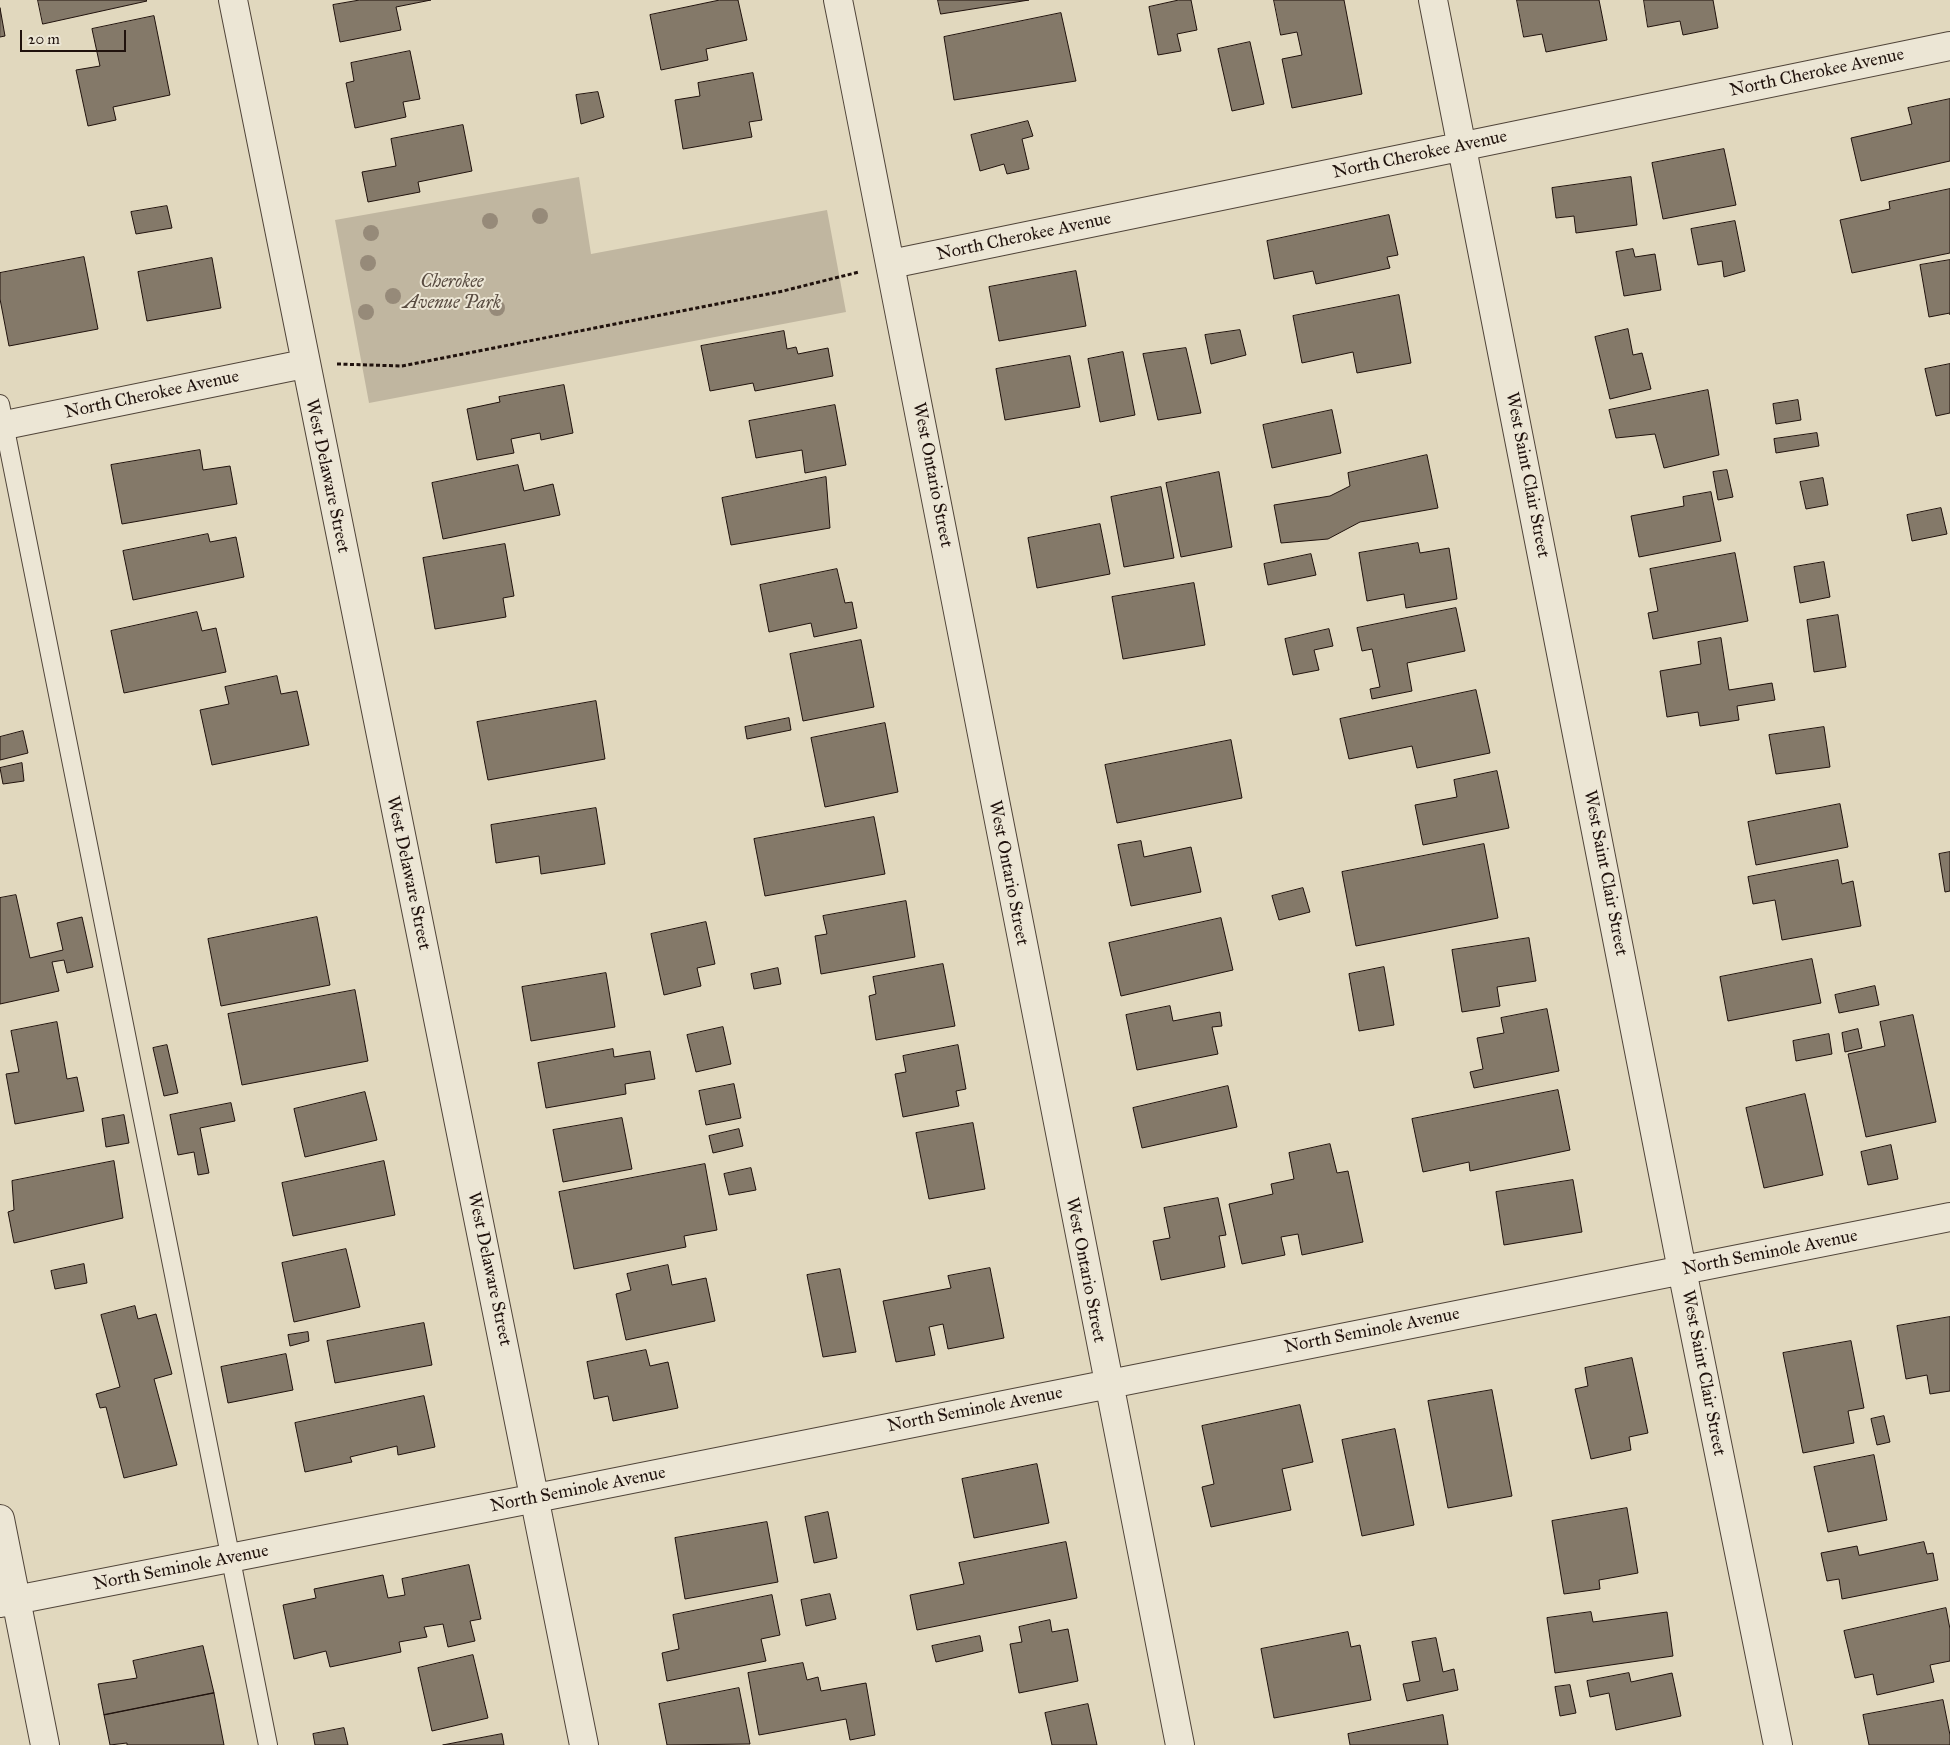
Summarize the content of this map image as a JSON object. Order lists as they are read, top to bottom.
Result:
{
  "streets": {
    "street": [
      "North Cherokee Avenue",
      "West Ontario Street",
      "West Saint Clair Street",
      "West Delaware Street",
      "North Seminole Avenue"
    ]
  },
  "crossings": [
    ["North Cherokee Avenue", "West Ontario Street"],
    ["North Cherokee Avenue", "West Saint Clair Street"],
    ["North Cherokee Avenue", "West Delaware Street"],
    ["West Ontario Street", "North Seminole Avenue"],
    ["West Saint Clair Street", "North Seminole Avenue"],
    ["West Delaware Street", "North Seminole Avenue"]
  ],
  "parks": ["Cherokee Avenue Park"],
  "scale_bar": "20 m"
}
